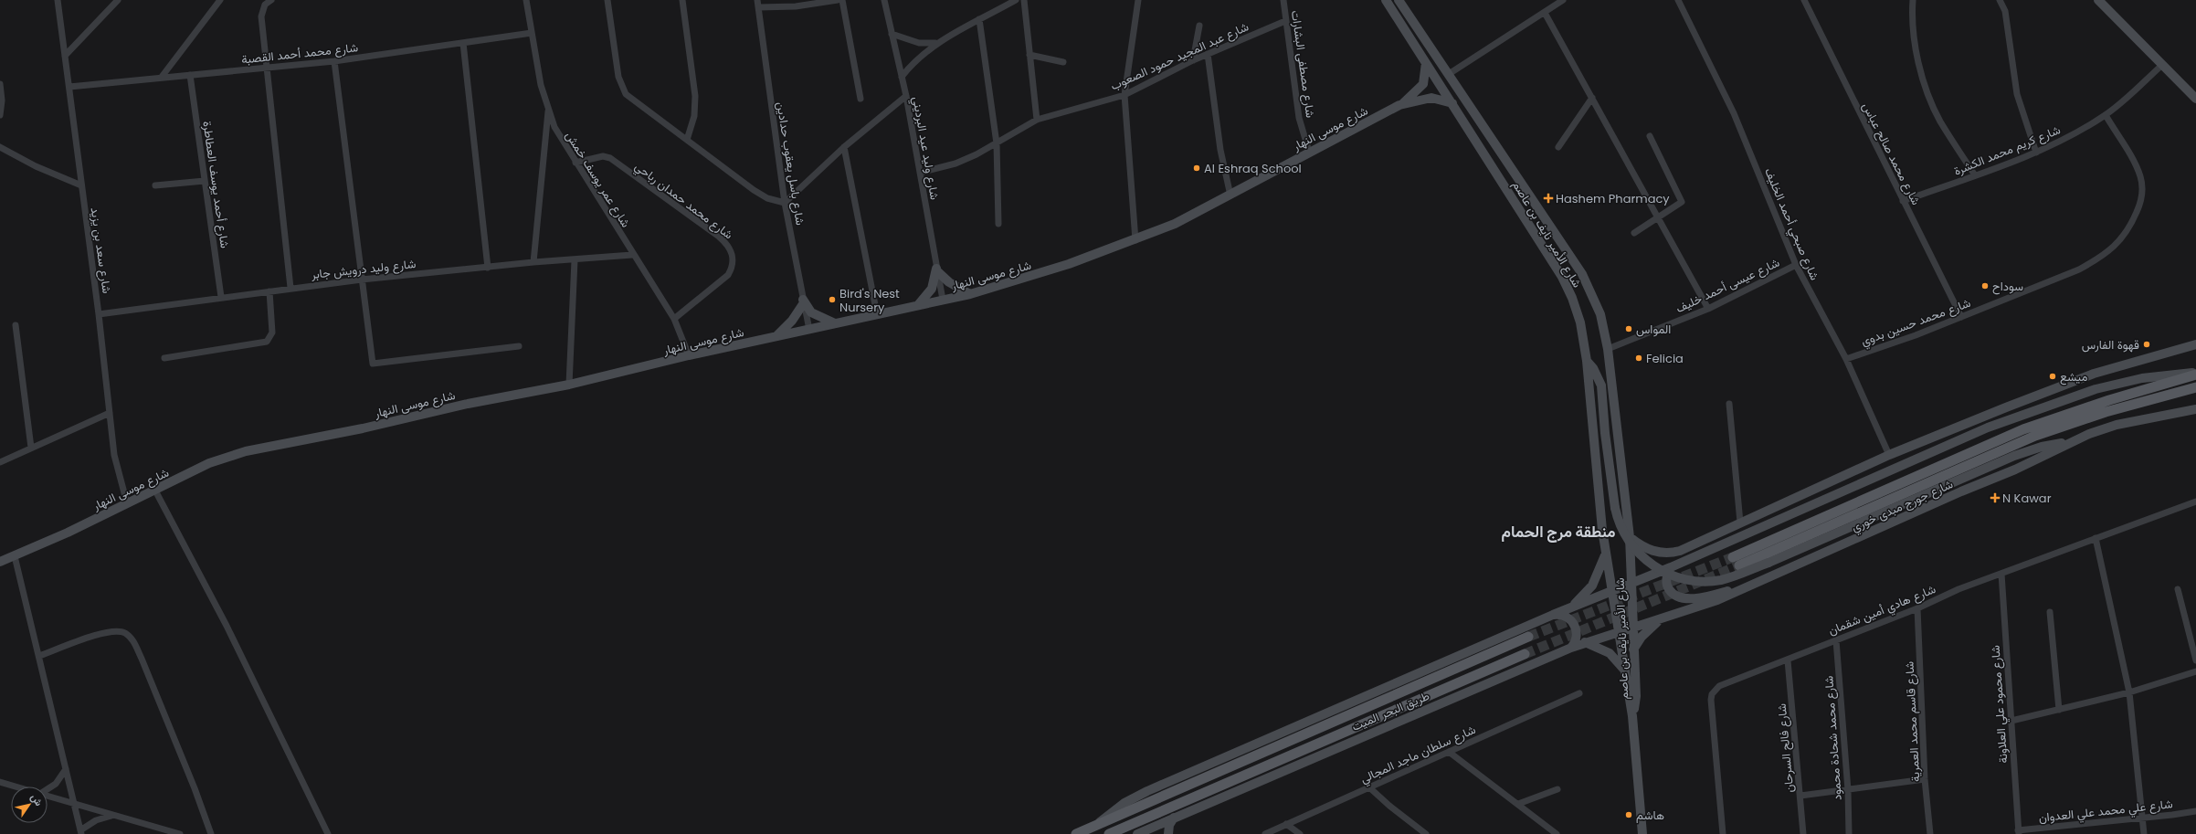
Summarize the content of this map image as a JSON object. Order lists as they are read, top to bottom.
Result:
{
  "streets": {
    "main road": ["طريق البحر الميت"],
    "street": [
      "شارع محمد أحمد القصبة",
      "شارع عبد المجيد حمود الصعوب",
      "شارع مصطفى البشارات",
      "شارع موسى النهار",
      "شارع وليد عيد البرديني",
      "شارع كريم محمد الكشرة",
      "شارع محمد صالح عباس",
      "شارع باسل يعقوب حدادين",
      "شارع عمر يوسف خمش",
      "شارع أحمد يوسف العطاطرة",
      "شارع محمد حمدان رباحي",
      "شارع صبحي أحمد الخليف",
      "شارع الأمير نايف بن عاصم",
      "شارع سعد بن يزيد",
      "شارع وليد درويش جابر",
      "شارع عيسى أحمد خليف",
      "شارع محمد حسين بدوي",
      "شارع جورج مبدى خوري",
      "شارع هادي أمين شقمان",
      "شارع محمود علي العلاونة",
      "شارع قاسم محمد العمرية",
      "شارع محمد شحادة محمود",
      "شارع فالح السرحان",
      "شارع سلطان ماجد المجالي",
      "شارع علي محمد علي العدوان"
    ]
  },
  "crossings": [
    ["شارع محمد أحمد القصبة", "شارع عمر يوسف خمش"],
    ["شارع محمد أحمد القصبة", "شارع أحمد يوسف العطاطرة"],
    ["شارع محمد أحمد القصبة", "شارع سعد بن يزيد"],
    ["شارع عبد المجيد حمود الصعوب", "شارع مصطفى البشارات"],
    ["شارع عبد المجيد حمود الصعوب", "شارع وليد عيد البرديني"],
    ["شارع مصطفى البشارات", "شارع موسى النهار"],
    ["شارع موسى النهار", "شارع وليد عيد البرديني"],
    ["شارع موسى النهار", "شارع باسل يعقوب حدادين"],
    ["شارع موسى النهار", "شارع عمر يوسف خمش"],
    ["شارع موسى النهار", "شارع الأمير نايف بن عاصم"],
    ["شارع موسى النهار", "شارع سعد بن يزيد"],
    ["شارع كريم محمد الكشرة", "شارع محمد صالح عباس"],
    ["شارع كريم محمد الكشرة", "شارع محمد حسين بدوي"],
    ["شارع محمد صالح عباس", "شارع محمد حسين بدوي"],
    ["شارع عمر يوسف خمش", "شارع محمد حمدان رباحي"],
    ["شارع عمر يوسف خمش", "شارع وليد درويش جابر"],
    ["شارع أحمد يوسف العطاطرة", "شارع وليد درويش جابر"],
    ["شارع صبحي أحمد الخليف", "شارع عيسى أحمد خليف"],
    ["شارع صبحي أحمد الخليف", "شارع محمد حسين بدوي"],
    ["شارع الأمير نايف بن عاصم", "شارع عيسى أحمد خليف"],
    ["شارع الأمير نايف بن عاصم", "شارع جورج مبدى خوري"],
    ["شارع الأمير نايف بن عاصم", "طريق البحر الميت"],
    ["شارع سعد بن يزيد", "شارع وليد درويش جابر"],
    ["شارع جورج مبدى خوري", "طريق البحر الميت"],
    ["شارع هادي أمين شقمان", "شارع محمود علي العلاونة"],
    ["شارع هادي أمين شقمان", "شارع قاسم محمد العمرية"],
    ["شارع هادي أمين شقمان", "شارع محمد شحادة محمود"],
    ["شارع هادي أمين شقمان", "شارع فالح السرحان"],
    ["شارع محمود علي العلاونة", "شارع علي محمد علي العدوان"]
  ],
  "districts": ["منطقة مرج الحمام"],
  "places": {
    "other": [
      "Al Eshraq School",
      "سوداح",
      "Bird's Nest Nursery",
      "المواس",
      "قهوة الفارس",
      "Felicia",
      "ميشع",
      "هاشم"
    ],
    "health": ["Hashem Pharmacy", "N Kawar"]
  },
  "north": "top right"
}
